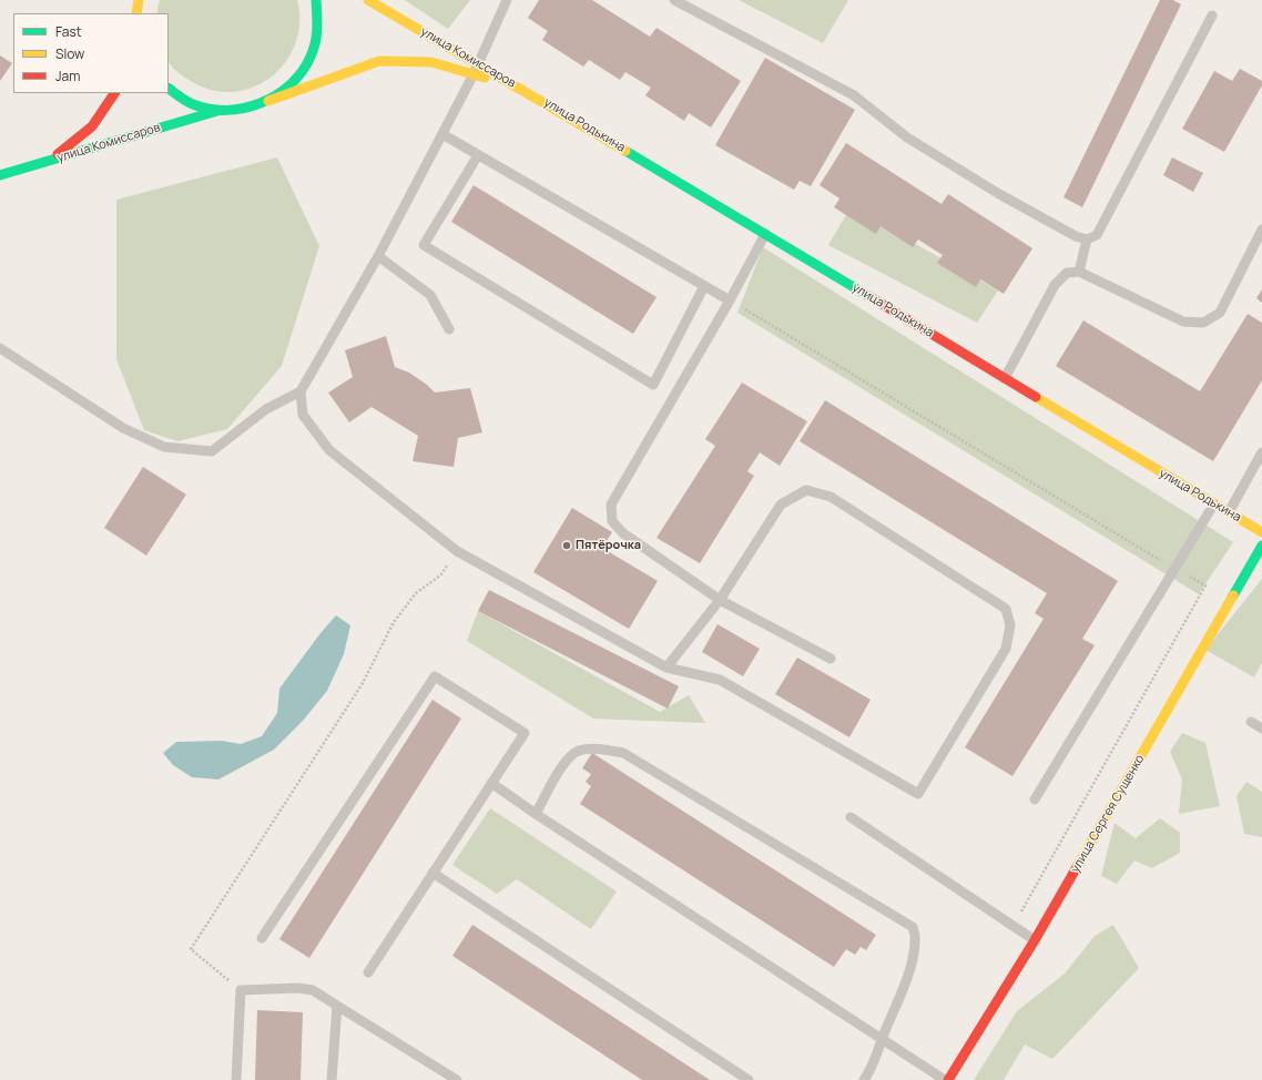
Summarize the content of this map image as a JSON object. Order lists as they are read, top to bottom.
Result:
{
  "streets": {
    "main road": ["улица Комиссаров", "улица Родькина", "улица Сергея Сущенко"]
  },
  "crossings": [
    ["улица Комиссаров", "улица Родькина"]
  ],
  "places": ["Пятёрочка"],
  "legend": ["Fast", "Slow", "Jam"]
}
